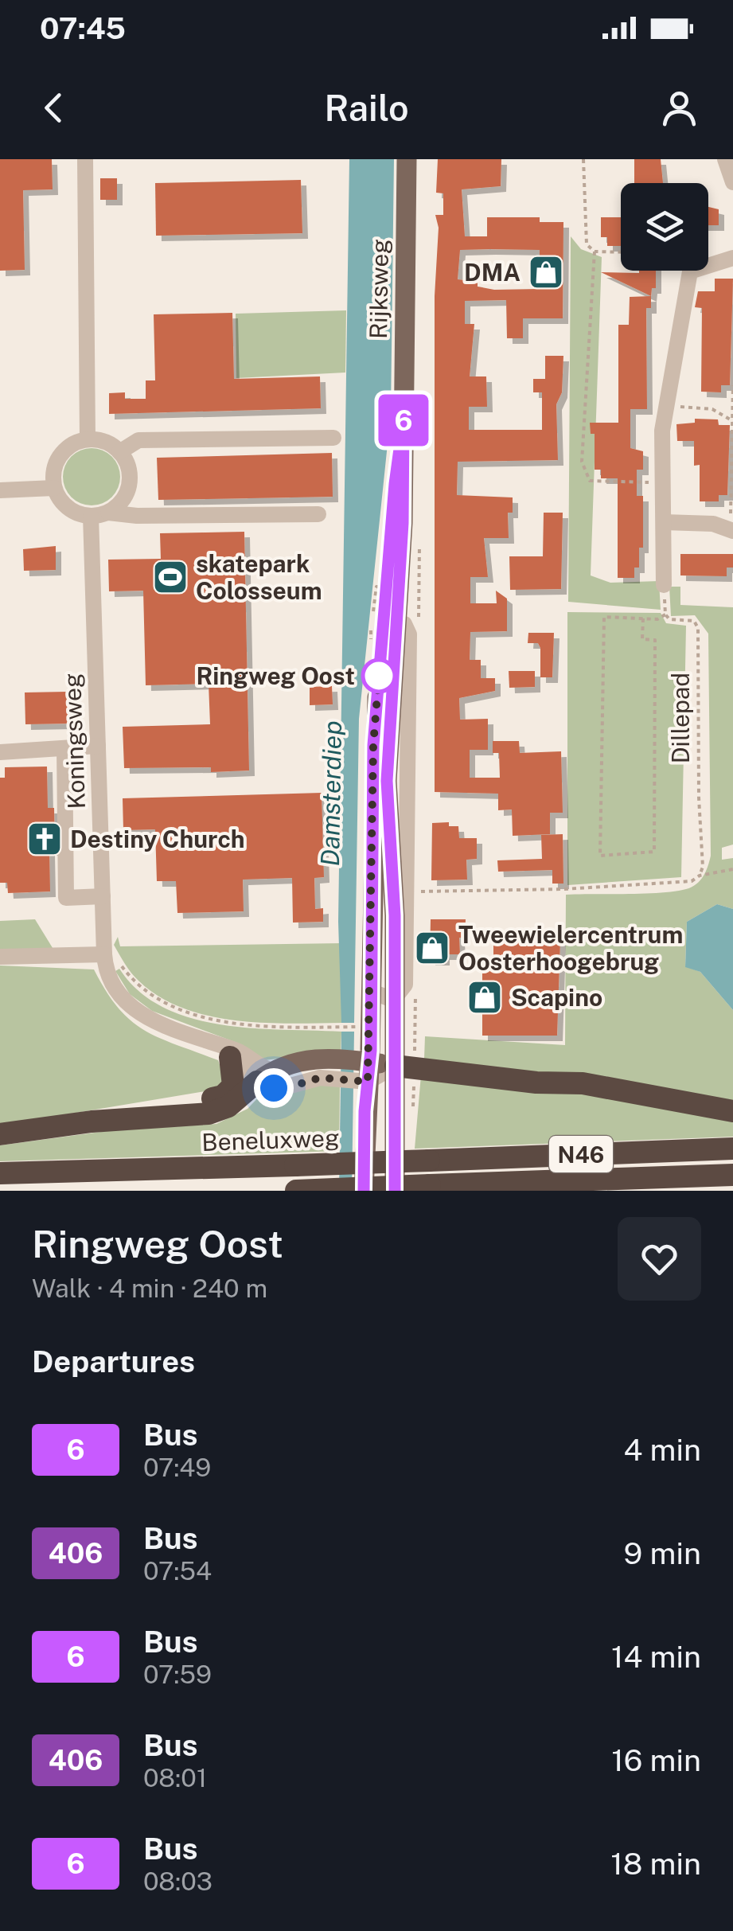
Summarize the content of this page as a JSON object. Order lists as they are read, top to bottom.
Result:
{
  "streets": {
    "highway": ["Beneluxweg", "N46"],
    "main road": ["Rijksweg"],
    "street": ["Koningsweg"],
    "path": ["Dillepad"]
  },
  "water": ["Damsterdiep"],
  "places": {
    "shop": ["DMA", "Tweewielercentrum Oosterhoogebrug", "Scapino"],
    "sports": ["skatepark Colosseum"],
    "other": ["Ringweg Oost"],
    "church": ["Destiny Church"]
  },
  "lines": ["bus line 6"],
  "page": {
    "status": "07:45",
    "header": "Railo",
    "on_map": "6",
    "heading": [
      ["Ringweg Oost", "Walk · 4 min · 240 m"],
      "Departures"
    ],
    "list": [
      {
        "mark": "6",
        "name": "Bus",
        "note": "07:49",
        "value": "4 min"
      },
      {
        "mark": "406",
        "name": "Bus",
        "note": "07:54",
        "value": "9 min"
      },
      {
        "mark": "6",
        "name": "Bus",
        "note": "07:59",
        "value": "14 min"
      },
      {
        "mark": "406",
        "name": "Bus",
        "note": "08:01",
        "value": "16 min"
      },
      {
        "mark": "6",
        "name": "Bus",
        "note": "08:03",
        "value": "18 min"
      }
    ]
  }
}
